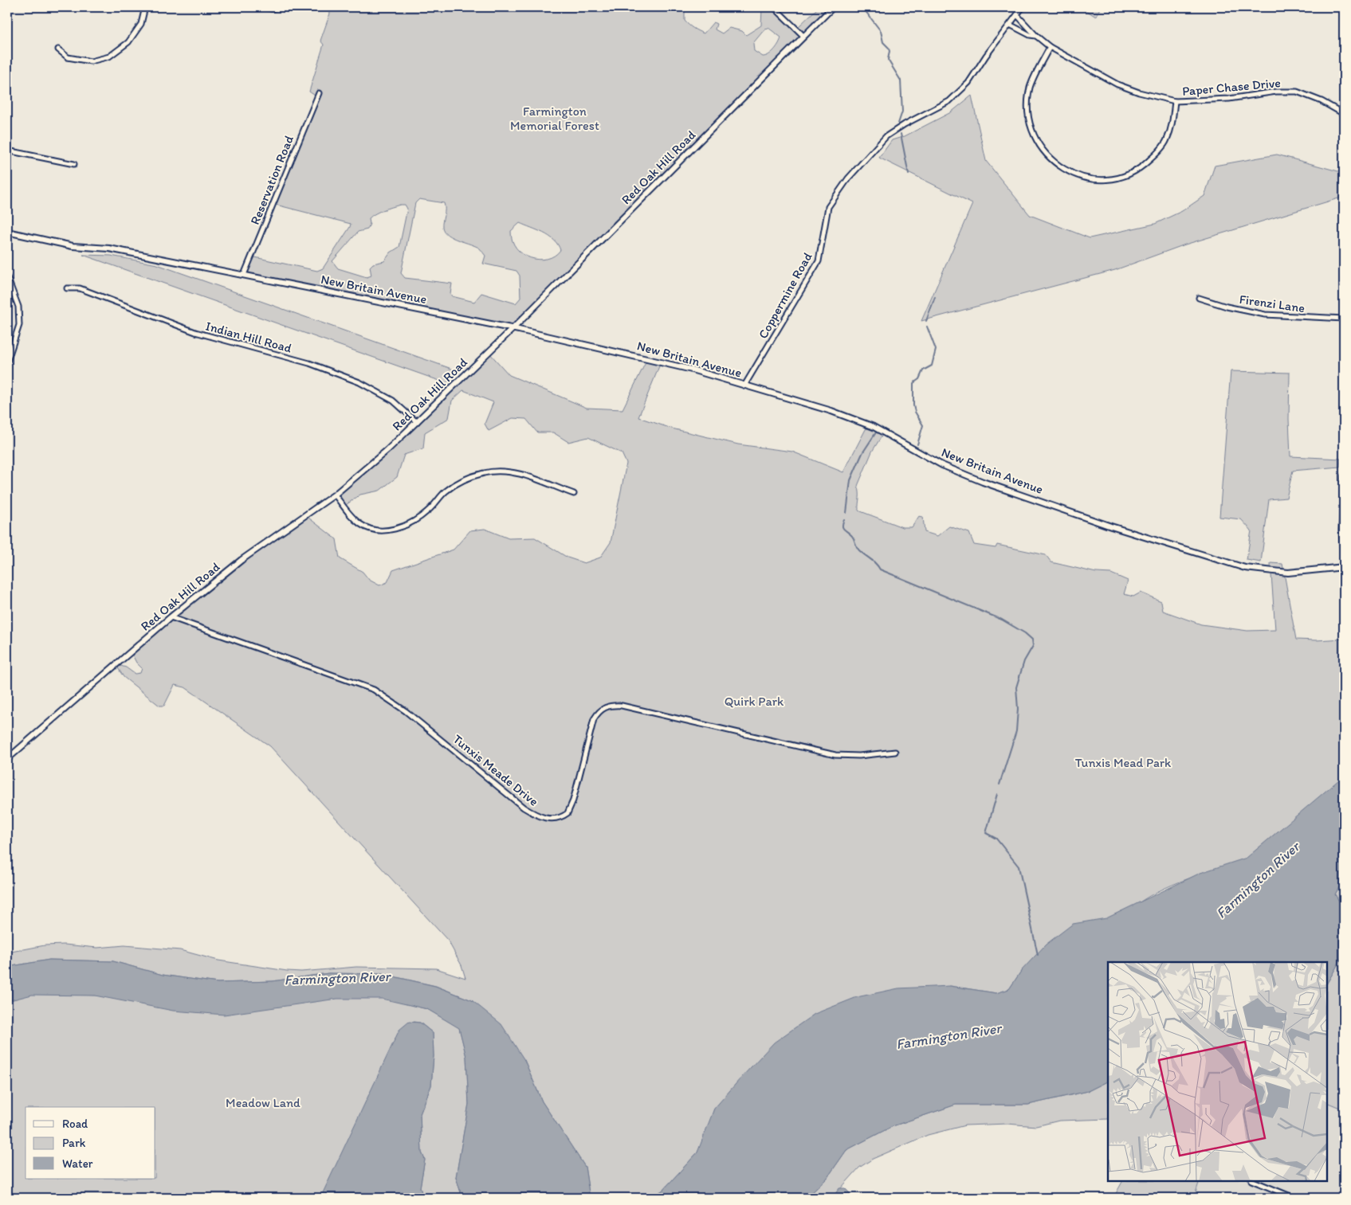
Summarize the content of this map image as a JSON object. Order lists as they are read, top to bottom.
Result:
{
  "streets": {
    "street": [
      "Paper Chase Drive",
      "Red Oak Hill Road",
      "Reservation Road",
      "New Britain Avenue",
      "Coppermine Road",
      "Firenzi Lane",
      "Indian Hill Road",
      "Tunxis Meade Drive"
    ]
  },
  "crossings": [
    ["Paper Chase Drive", "Coppermine Road"],
    ["Red Oak Hill Road", "New Britain Avenue"],
    ["Red Oak Hill Road", "Indian Hill Road"],
    ["Red Oak Hill Road", "Tunxis Meade Drive"],
    ["Reservation Road", "New Britain Avenue"],
    ["New Britain Avenue", "Coppermine Road"]
  ],
  "water": ["Farmington River"],
  "parks": [
    "Farmington Memorial Forest",
    "Quirk Park",
    "Tunxis Mead Park",
    "Meadow Land"
  ],
  "legend": ["Road", "Park", "Water"]
}
